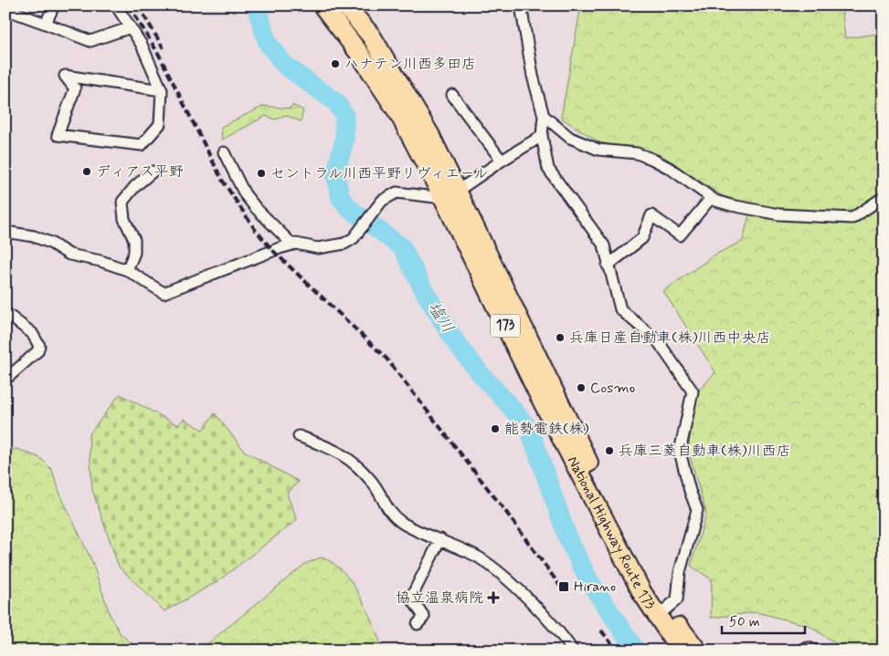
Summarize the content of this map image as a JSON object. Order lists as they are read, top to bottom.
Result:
{
  "streets": {
    "highway": ["173", "National Highway Route 173"]
  },
  "water": ["塩川"],
  "places": {
    "other": [
      "ハナテン川西多田店",
      "ディアス平野",
      "セントラル川西平野リヴィエール",
      "兵庫日産自動車(株)川西中央店",
      "Cosmo",
      "能勢電鉄(株)",
      "兵庫三菱自動車(株)川西店"
    ],
    "transit": ["Hirano"],
    "health": ["協立温泉病院"]
  },
  "scale_bar": "50 m"
}
